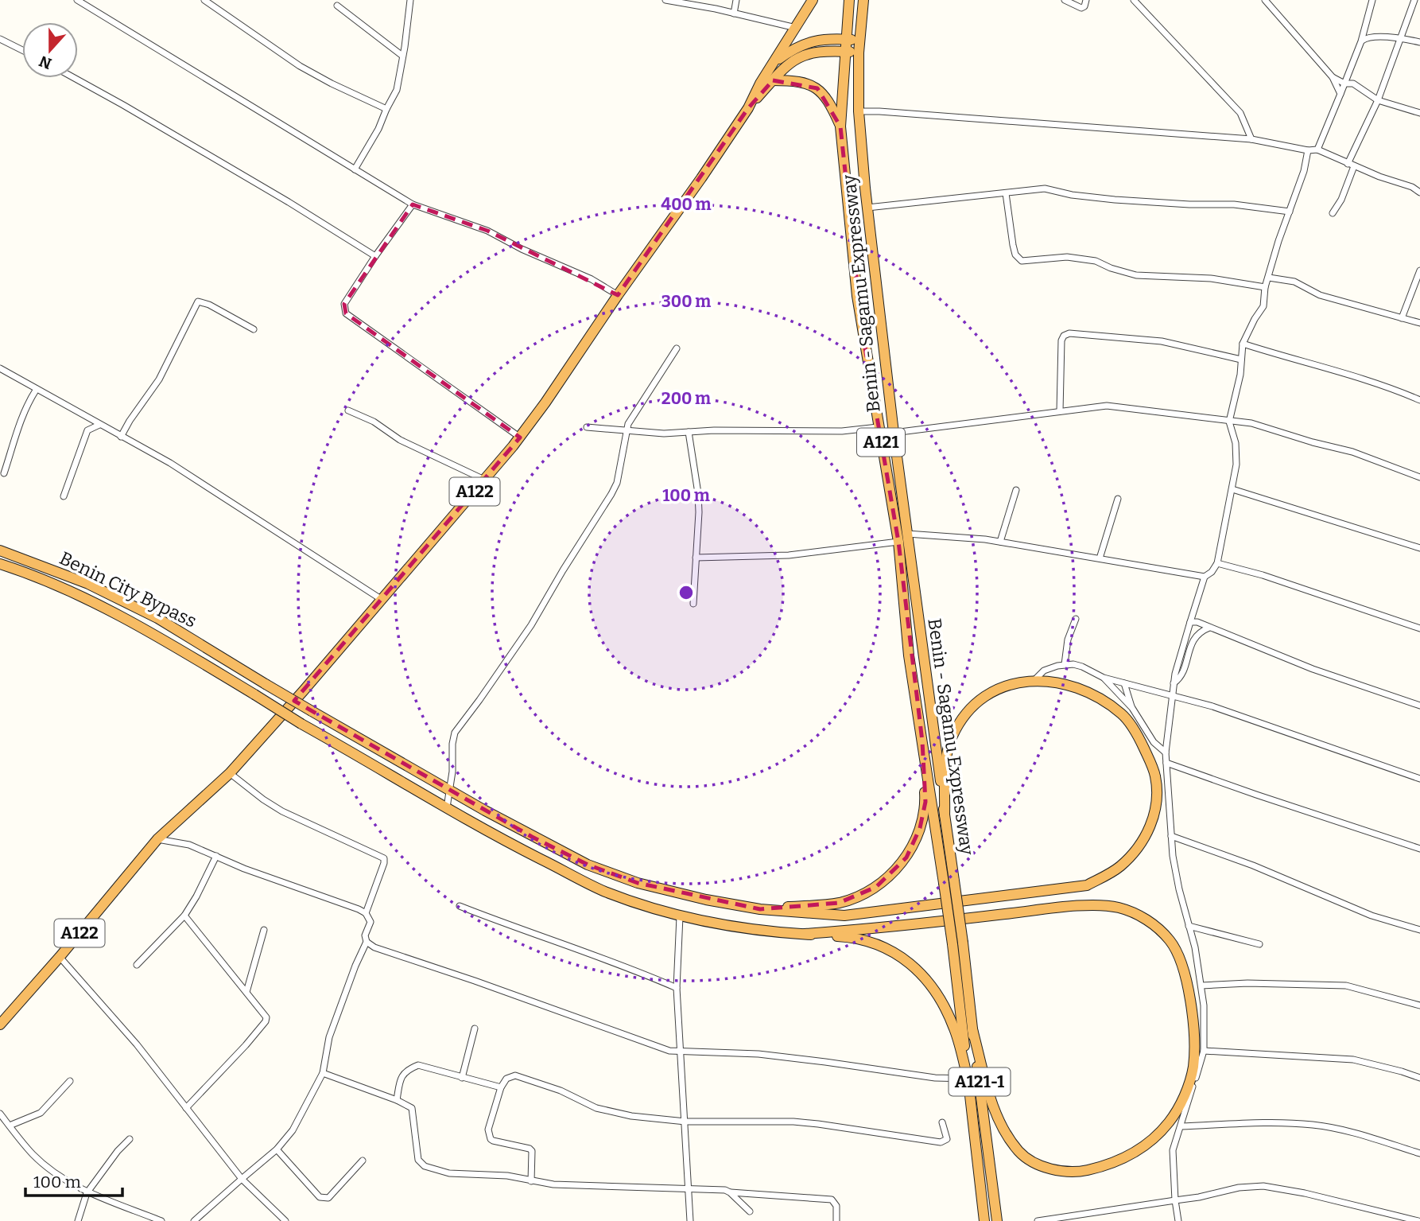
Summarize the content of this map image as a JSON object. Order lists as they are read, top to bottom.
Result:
{
  "streets": {
    "highway": [
      "Benin - Sagamu Expressway",
      "A121",
      "A122",
      "Benin City Bypass",
      "A121-1"
    ]
  },
  "crossings": [
    ["Benin - Sagamu Expressway", "A121"],
    ["Benin - Sagamu Expressway", "A122"],
    ["A121", "A122"],
    ["A121", "A121-1"]
  ],
  "scale_bar": "100 m",
  "north": "bottom",
  "rings": [
    "400 m",
    "300 m",
    "200 m",
    "100 m"
  ]
}
